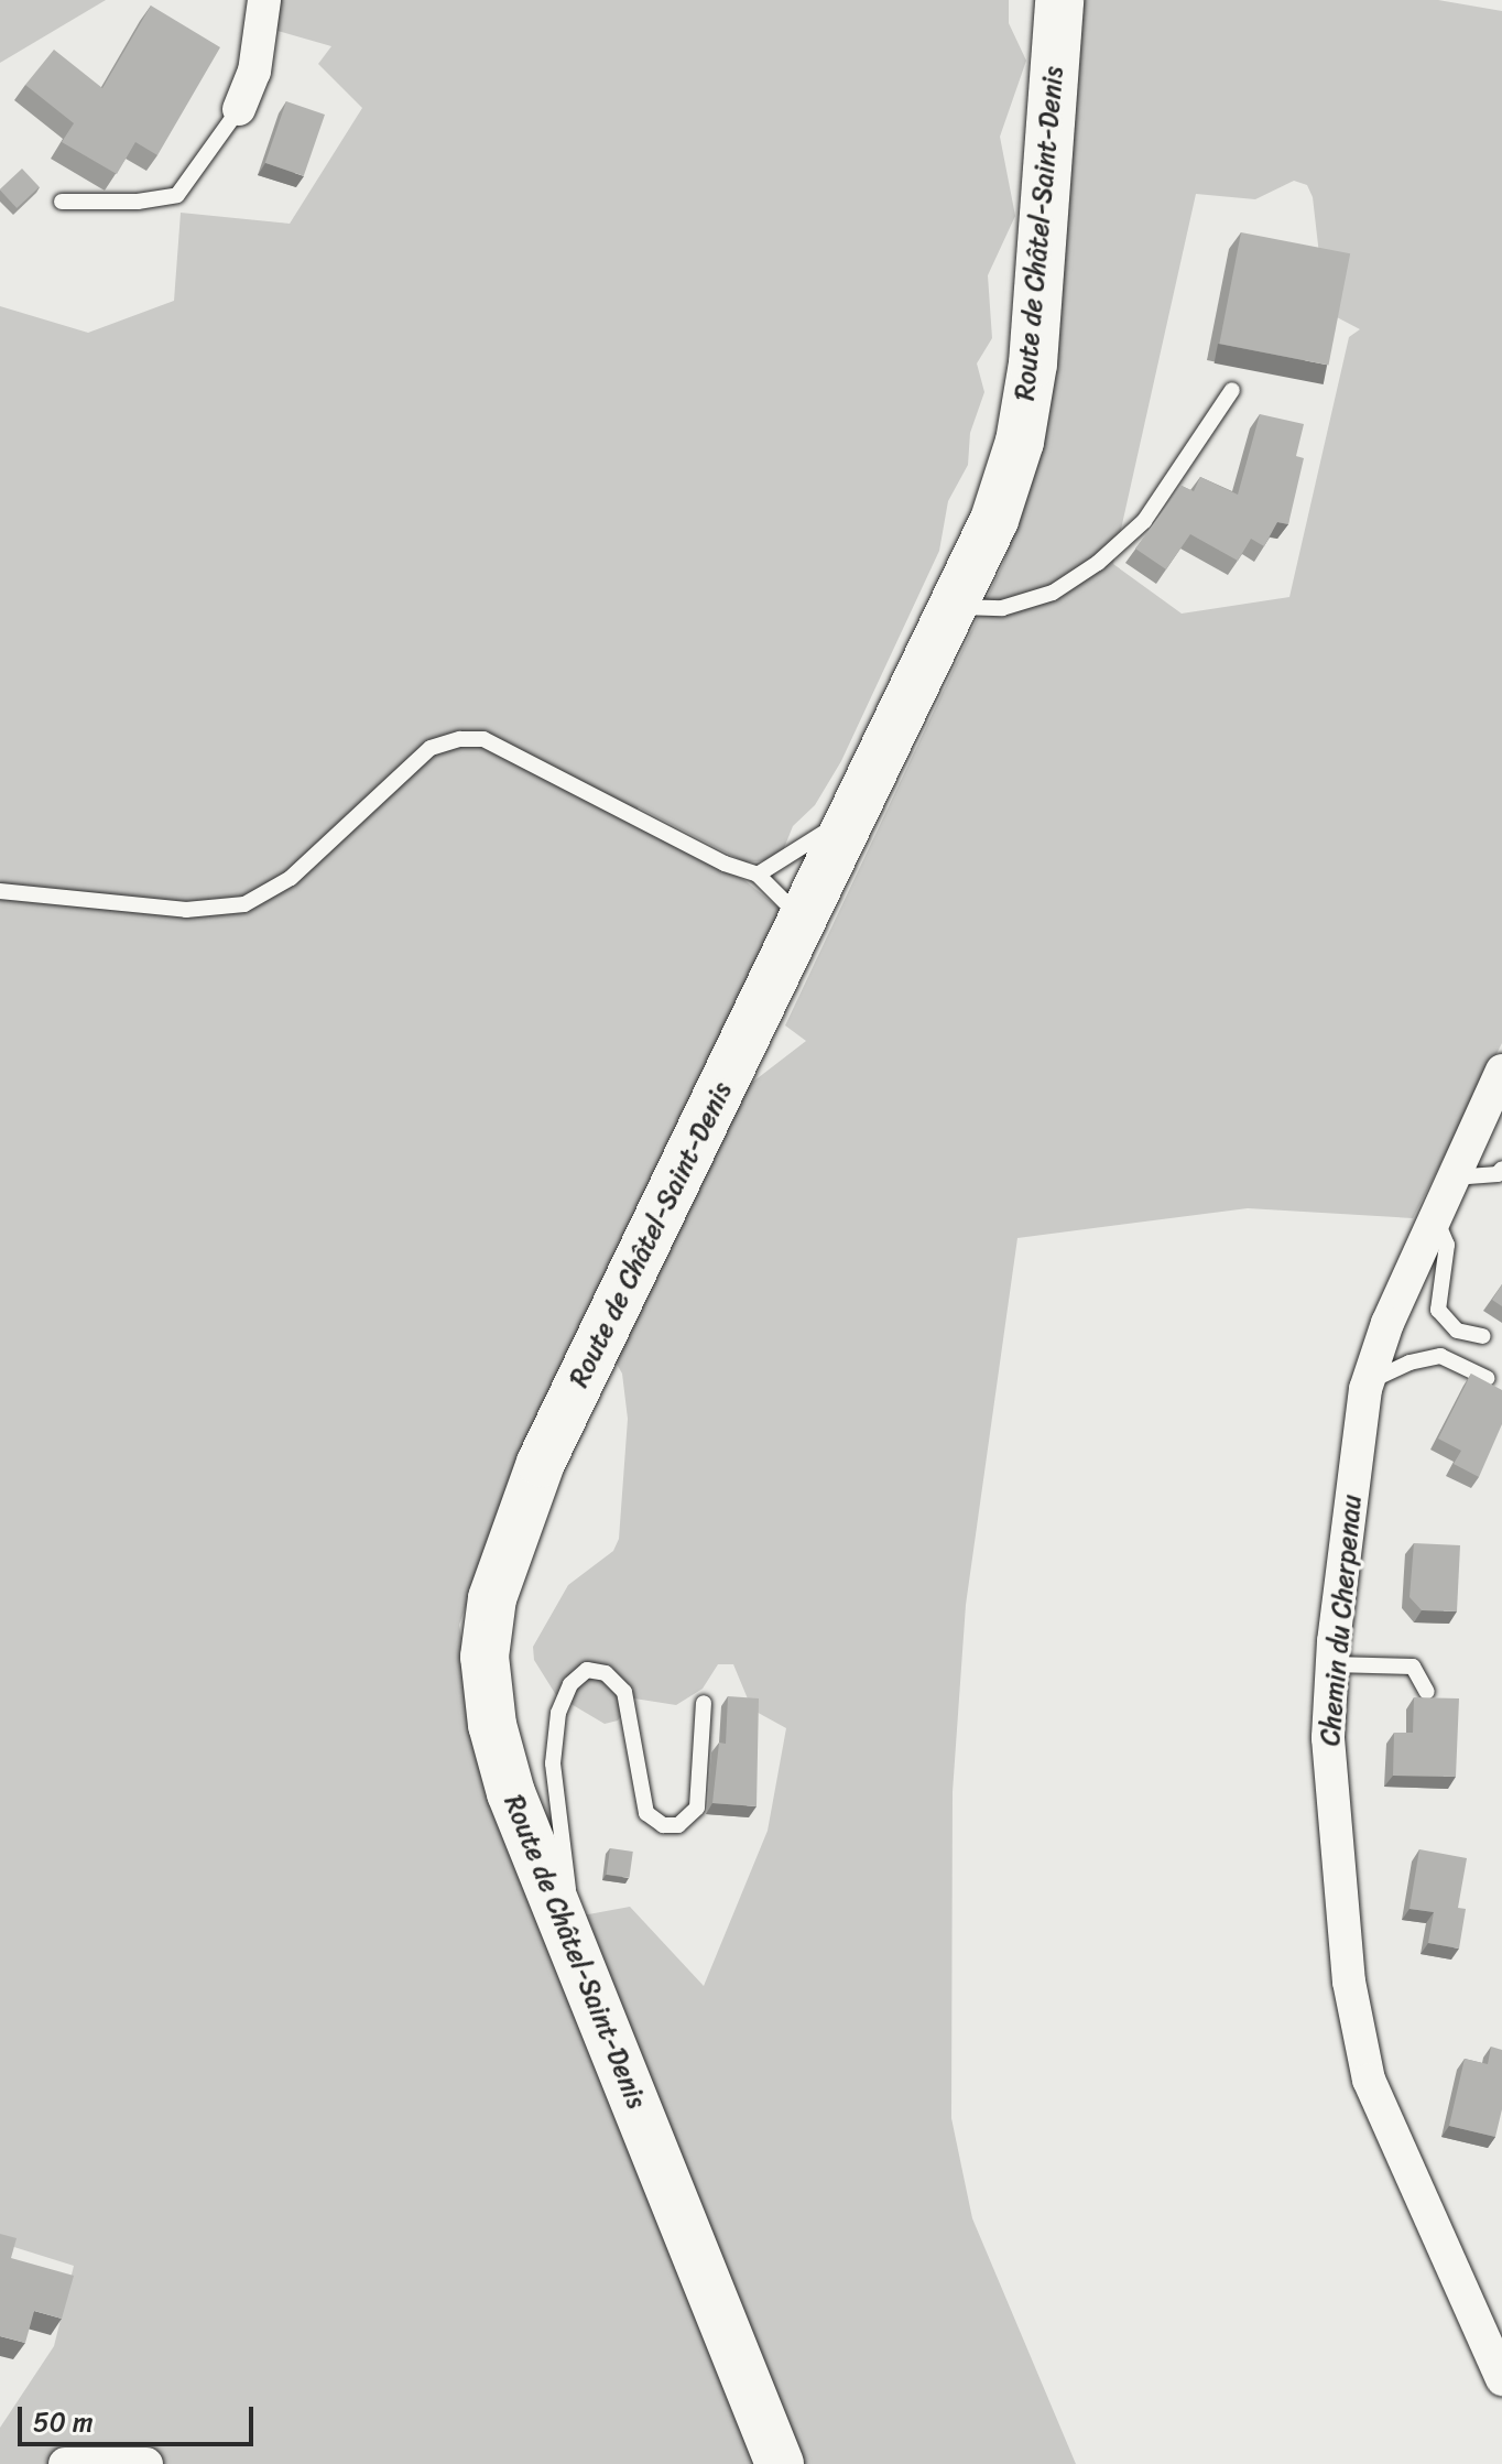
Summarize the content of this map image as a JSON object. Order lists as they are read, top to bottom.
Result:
{
  "streets": {
    "main road": ["Route de Châtel-Saint-Denis"],
    "street": ["Chemin du Cherpenau"]
  },
  "scale_bar": "50 m"
}
